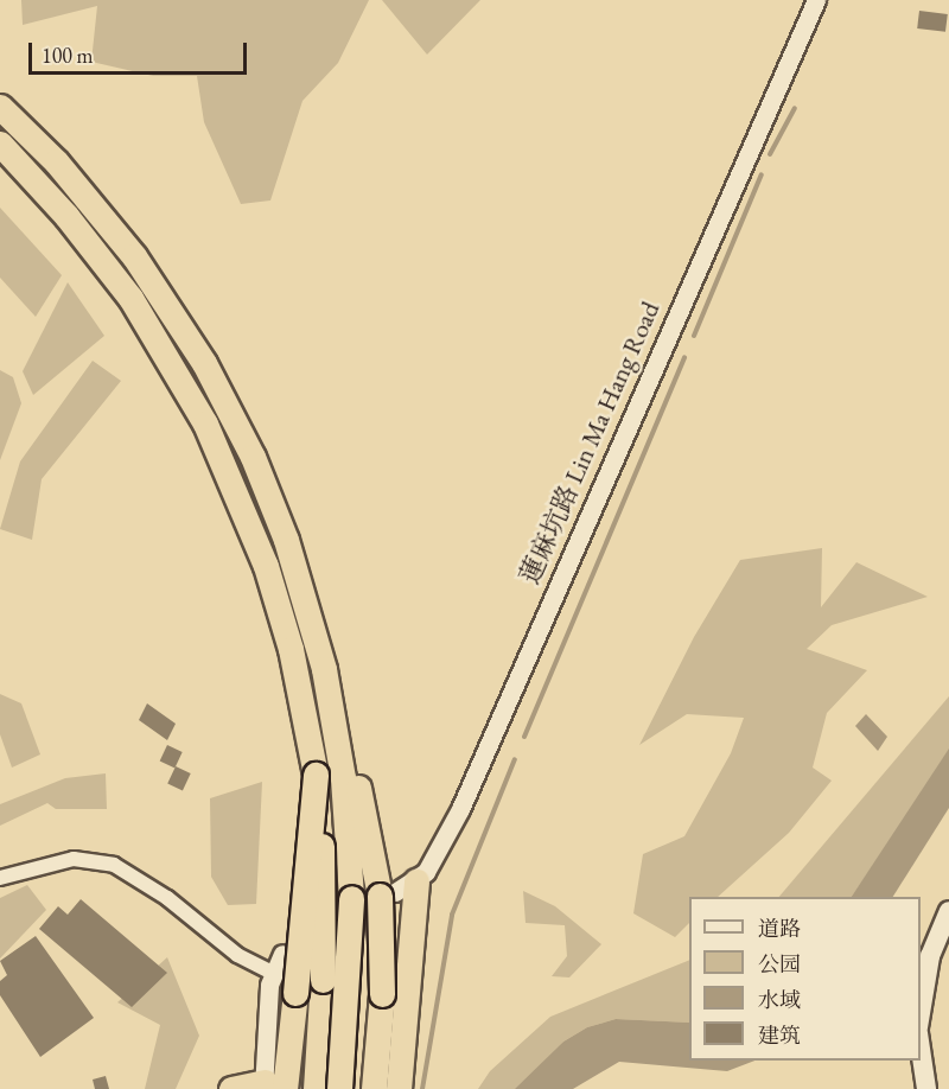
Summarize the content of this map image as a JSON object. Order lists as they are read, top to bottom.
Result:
{
  "streets": {
    "street": ["蓮麻坑路 Lin Ma Hang Road"]
  },
  "legend": [
    "道路",
    "公园",
    "水域",
    "建筑"
  ],
  "scale_bar": "100 m"
}
